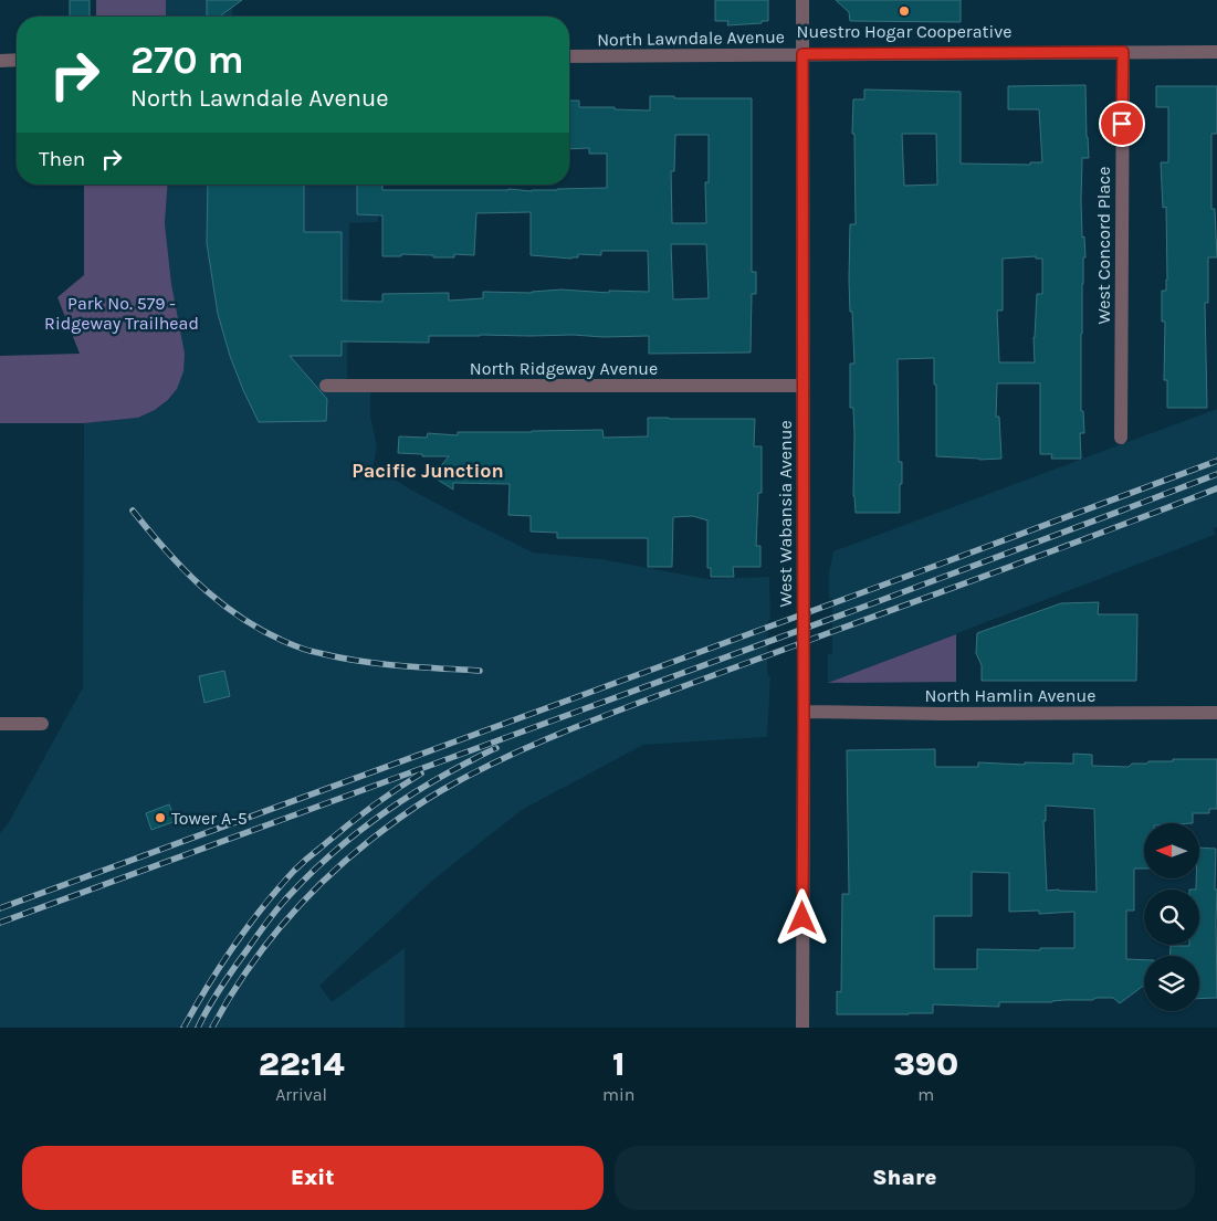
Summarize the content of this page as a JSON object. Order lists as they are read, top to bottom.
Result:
{
  "streets": {
    "street": [
      "North Lawndale Avenue",
      "West Concord Place",
      "North Ridgeway Avenue",
      "West Wabansia Avenue",
      "North Hamlin Avenue"
    ]
  },
  "crossings": [
    ["North Lawndale Avenue", "West Concord Place"],
    ["North Lawndale Avenue", "West Wabansia Avenue"],
    ["North Ridgeway Avenue", "West Wabansia Avenue"],
    ["West Wabansia Avenue", "North Hamlin Avenue"]
  ],
  "districts": ["Pacific Junction"],
  "parks": ["Park No. 579 - Ridgeway Trailhead"],
  "places": ["Nuestro Hogar Cooperative", "Tower A-5"],
  "north": "left",
  "page": {
    "turn": ["270 m", "North Lawndale Avenue"],
    "then": "Then",
    "eta": [
      "22:14",
      "Arrival",
      "1",
      "min",
      "390",
      "m"
    ],
    "buttons": ["Exit", "Share"]
  }
}
